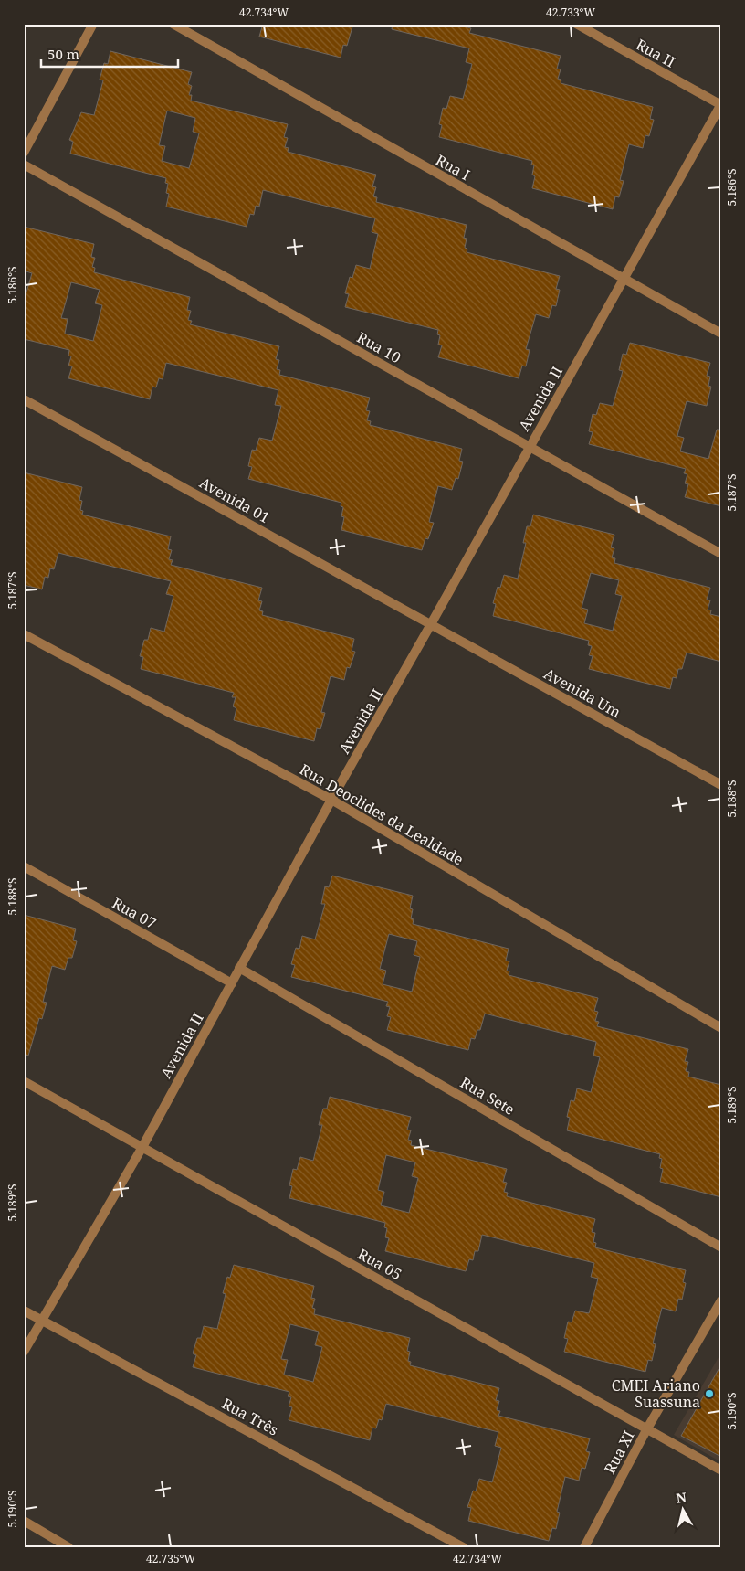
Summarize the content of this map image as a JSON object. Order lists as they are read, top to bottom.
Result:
{
  "streets": {
    "street": [
      "Rua II",
      "Rua I",
      "Rua 10",
      "Avenida II",
      "Avenida 01",
      "Avenida Um",
      "Rua Deoclides da Lealdade",
      "Rua 07",
      "Rua Sete",
      "Rua 05",
      "Rua Três",
      "Rua XI"
    ]
  },
  "crossings": [
    ["Rua II", "Avenida II"],
    ["Rua I", "Avenida II"],
    ["Rua 10", "Avenida II"],
    ["Avenida II", "Avenida 01"],
    ["Avenida II", "Avenida Um"],
    ["Avenida II", "Rua Deoclides da Lealdade"],
    ["Avenida II", "Rua 07"],
    ["Avenida II", "Rua Sete"],
    ["Avenida II", "Rua 05"],
    ["Avenida II", "Rua Três"],
    ["Avenida 01", "Avenida Um"],
    ["Rua 05", "Rua XI"]
  ],
  "places": ["CMEI Ariano Suassuna"],
  "scale_bar": "50 m",
  "north": "top",
  "coordinates": [
    "42.734°W",
    "42.733°W",
    "5.186°S",
    "5.187°S",
    "5.188°S",
    "5.189°S",
    "5.190°S",
    "42.735°W"
  ]
}
